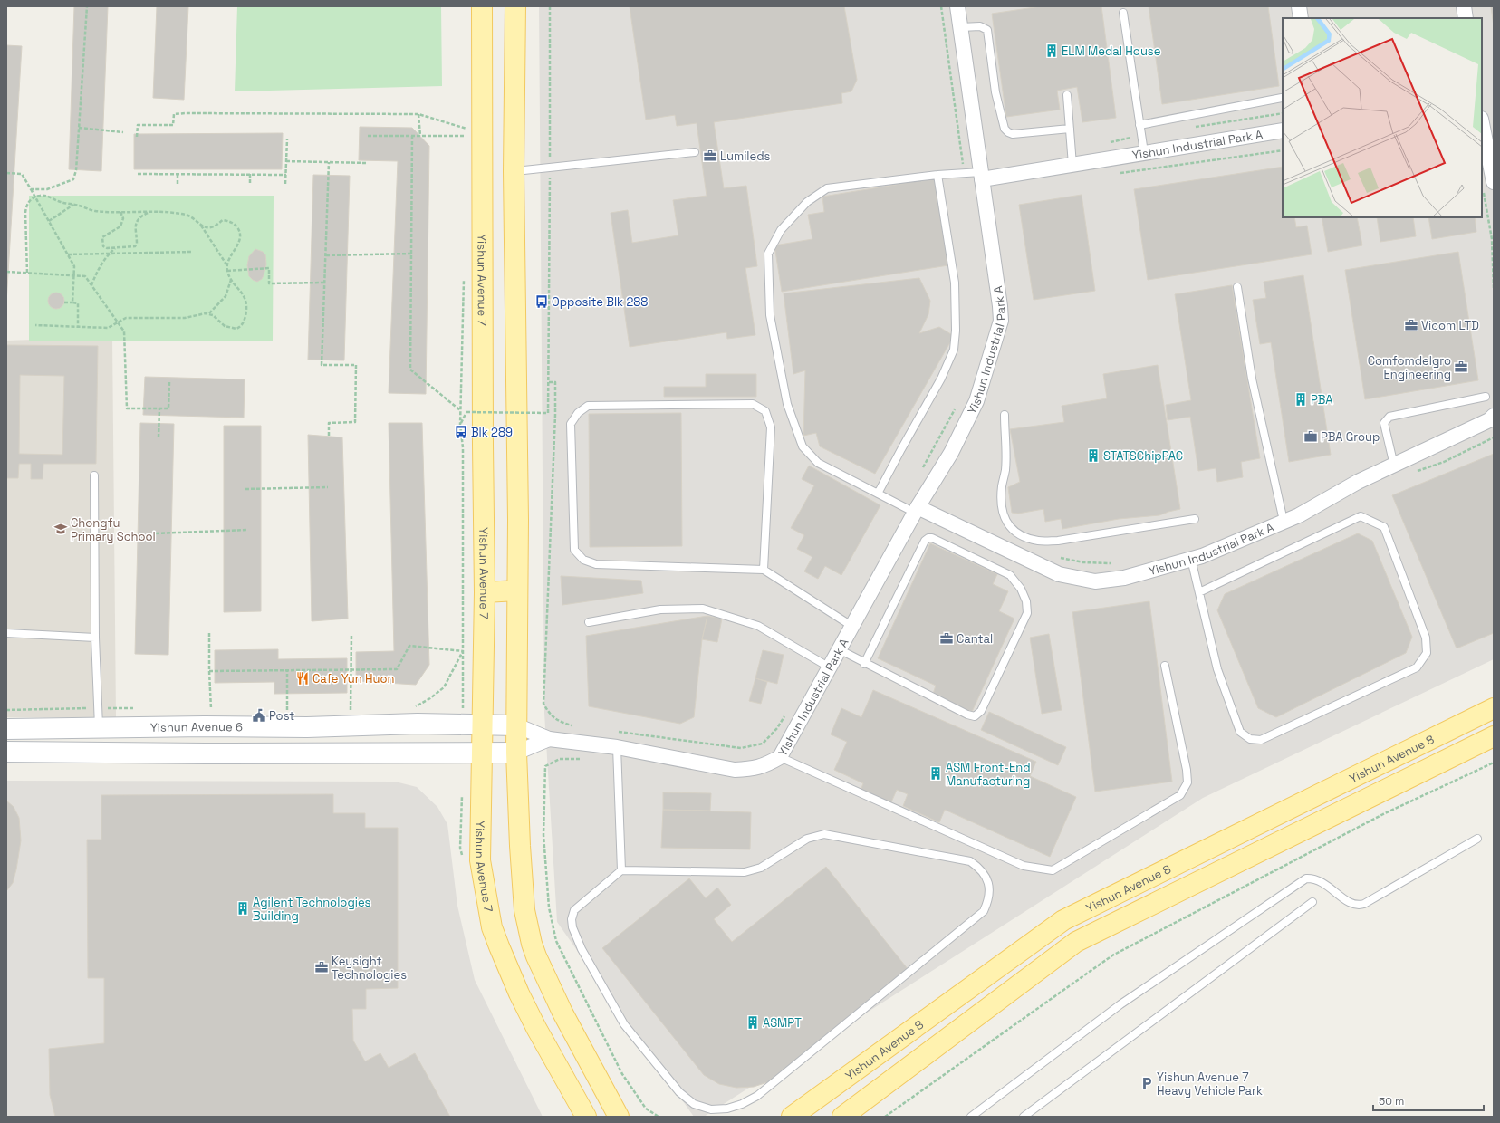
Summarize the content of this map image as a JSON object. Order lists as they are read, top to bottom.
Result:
{
  "streets": {
    "main road": ["Yishun Avenue 7", "Yishun Avenue 6", "Yishun Avenue 8"],
    "street": ["Yishun Industrial Park A"]
  },
  "crossings": [
    ["Yishun Industrial Park A", "Yishun Avenue 6"],
    ["Yishun Avenue 7", "Yishun Avenue 6"]
  ],
  "places": {
    "building": [
      "ELM Medal House",
      "PBA",
      "STATSChipPAC",
      "ASM Front-End Manufacturing",
      "Agilent Technologies Building",
      "ASMPT"
    ],
    "office": [
      "Lumileds",
      "Vicom LTD",
      "Comfomdelgro Engineering",
      "PBA Group",
      "Cantal",
      "Keysight Technologies"
    ],
    "bus stop": ["Opposite Blk 288", "Blk 289"],
    "school or university": ["Chongfu Primary School"],
    "restaurant": ["Cafe Yun Huon"],
    "public building": ["Post"],
    "parking": ["Yishun Avenue 7 Heavy Vehicle Park"]
  },
  "scale_bar": "50 m"
}
